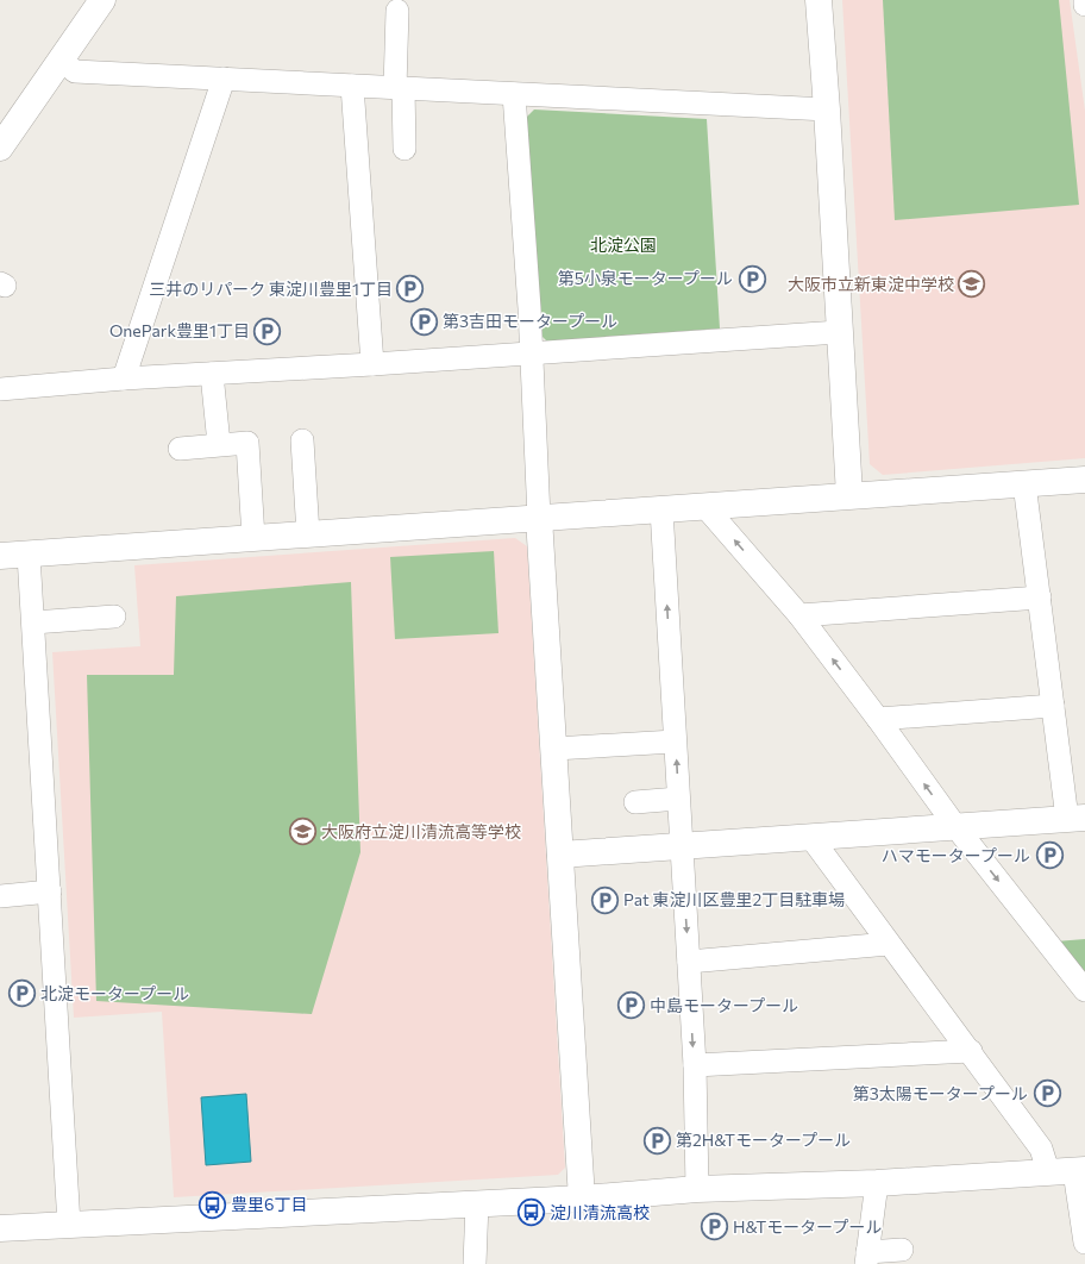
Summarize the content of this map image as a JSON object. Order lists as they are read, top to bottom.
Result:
{
  "parks": ["北淀公園"],
  "places": {
    "parking": [
      "第5小泉モータープール",
      "三井のリパーク 東淀川豊里1丁目",
      "第3吉田モータープール",
      "OnePark豊里1丁目",
      "ハマモータープール",
      "Pat 東淀川区豊里2丁目駐車場",
      "北淀モータープール",
      "中島モータープール",
      "第3太陽モータープール",
      "第2H&Tモータープール",
      "H&Tモータープール"
    ],
    "school or university": ["大阪市立新東淀中学校", "大阪府立淀川清流高等学校"],
    "bus stop": ["豊里6丁目", "淀川清流高校"]
  }
}
